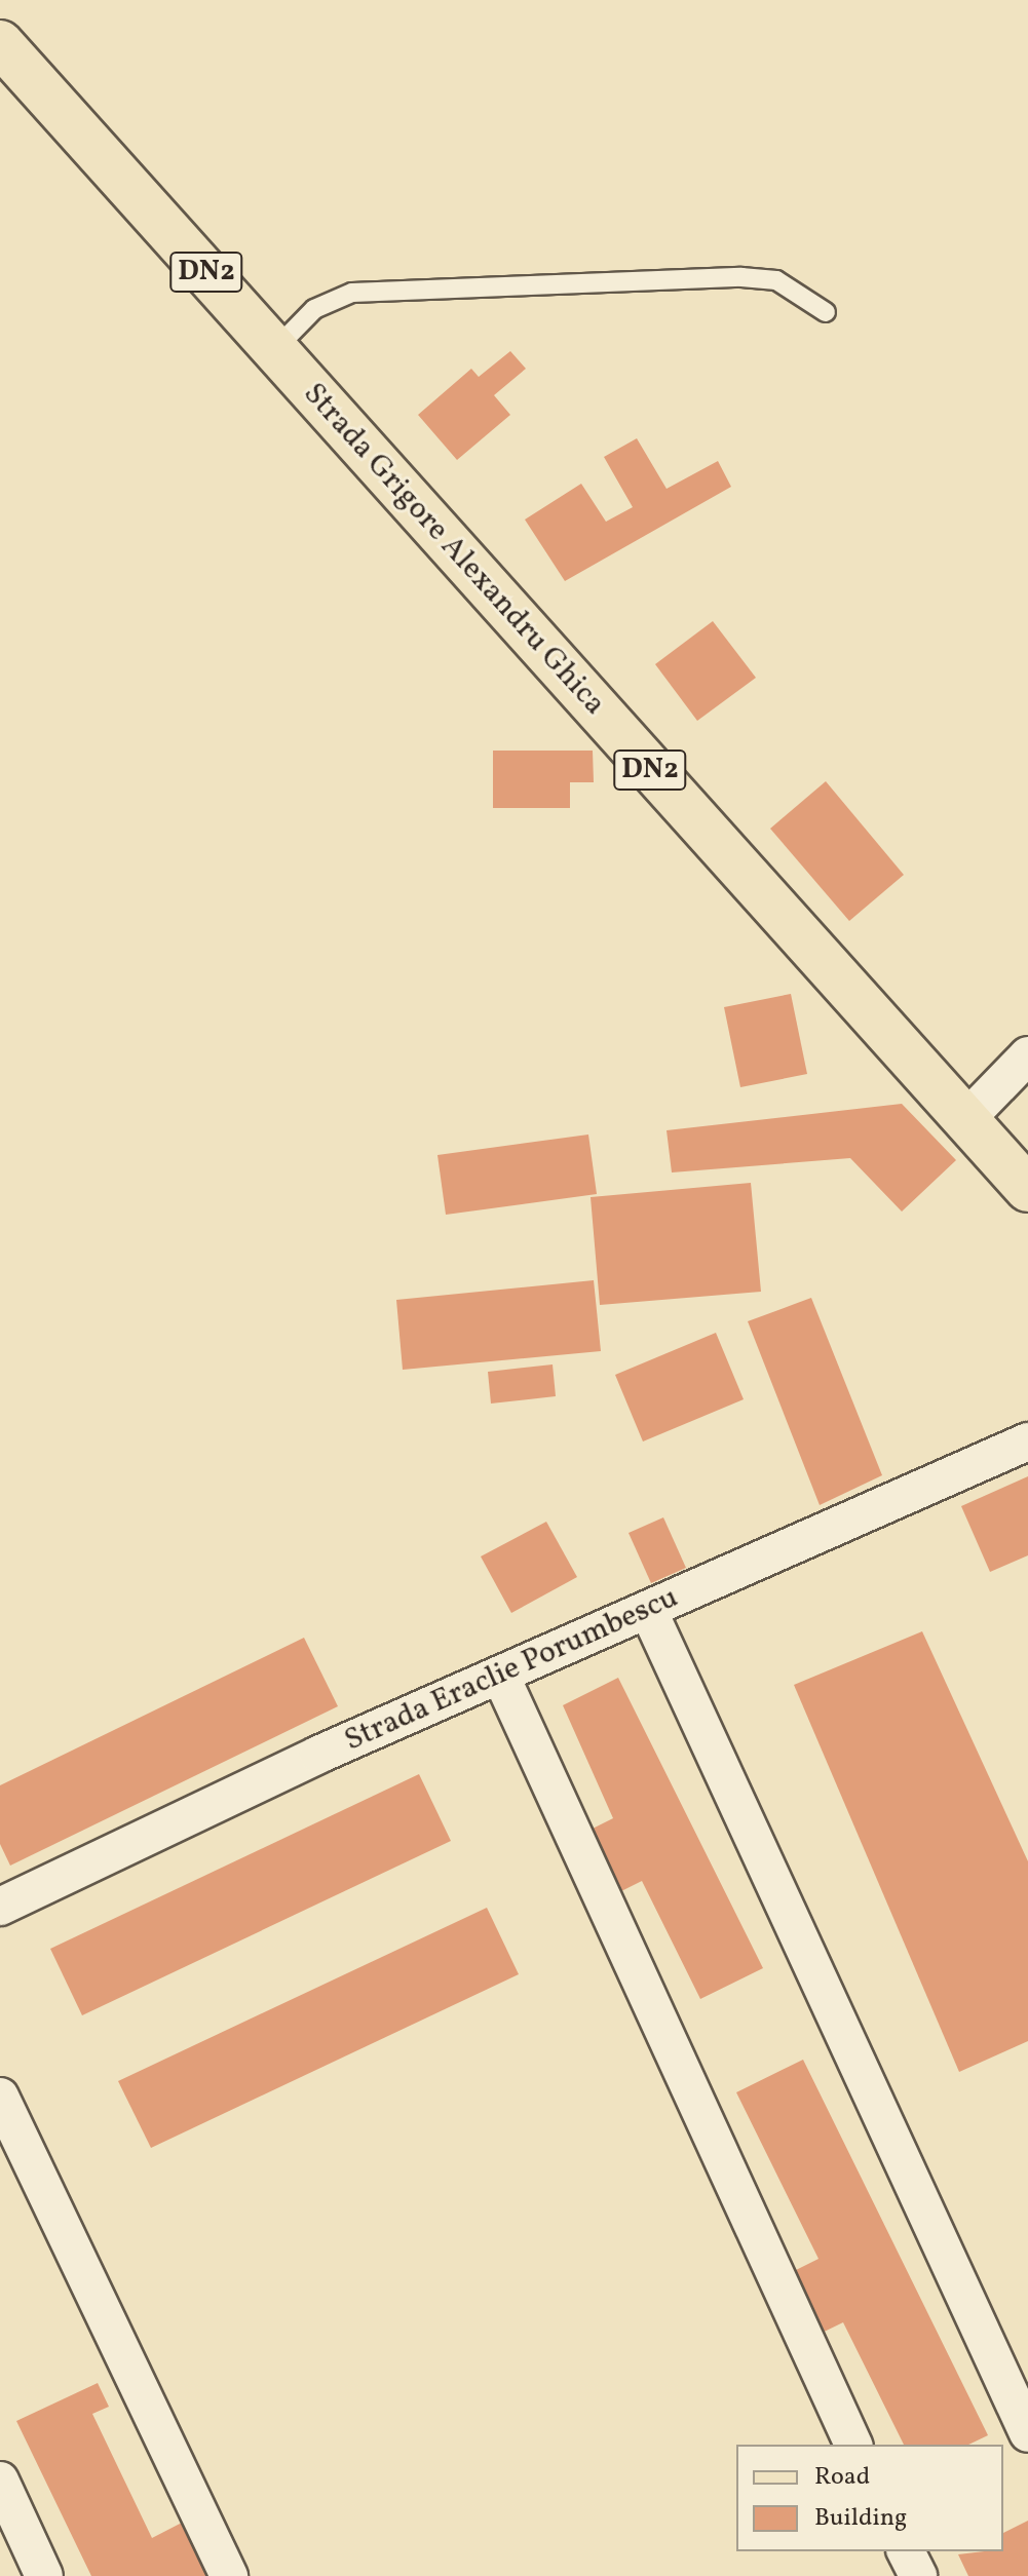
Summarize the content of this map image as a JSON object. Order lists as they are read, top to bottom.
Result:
{
  "streets": {
    "main road": ["DN2", "Strada Grigore Alexandru Ghica"],
    "street": ["Strada Eraclie Porumbescu"]
  },
  "crossings": [
    ["DN2", "Strada Grigore Alexandru Ghica"]
  ],
  "legend": ["Road", "Building"]
}
